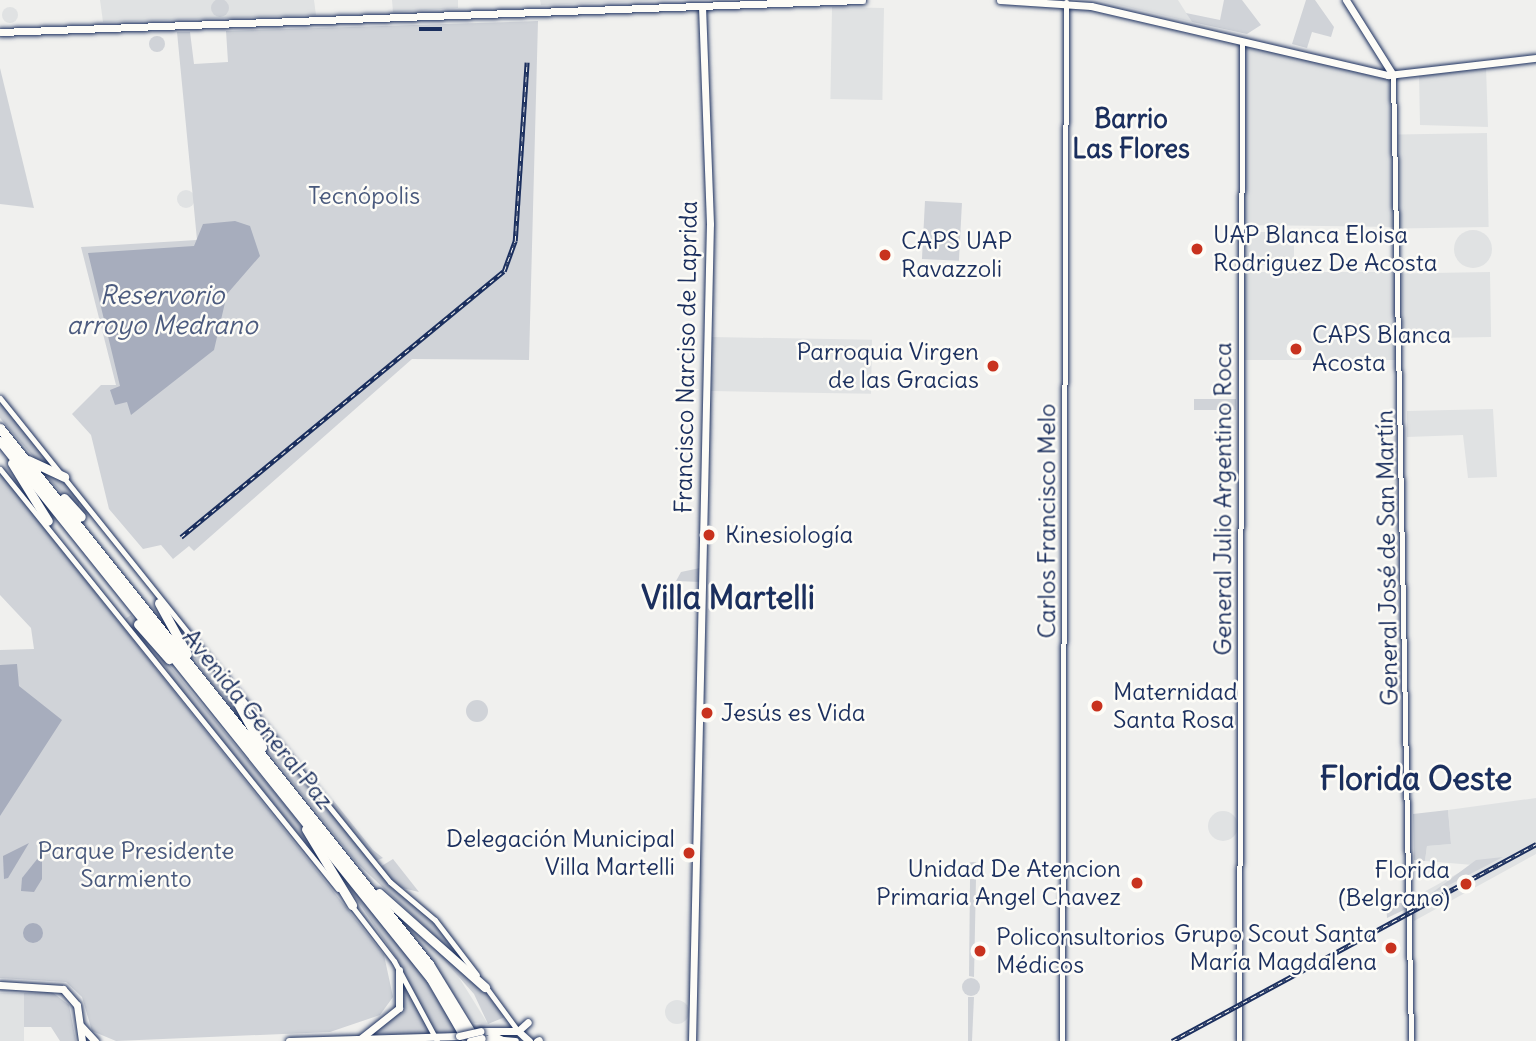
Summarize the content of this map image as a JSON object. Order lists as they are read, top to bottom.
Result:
{
  "streets": {
    "highway": ["Avenida General Paz"],
    "main road": ["Francisco Narciso de Laprida"],
    "street": ["General Julio Argentino Roca", "Carlos Francisco Melo", "General José de San Martín"]
  },
  "districts": ["Barrio Las Flores", "Villa Martelli", "Florida Oeste"],
  "water": ["Reservorio arroyo Medrano"],
  "parks": ["Tecnópolis", "Parque Presidente Sarmiento"],
  "places": [
    "UAP Blanca Eloisa Rodriguez De Acosta",
    "CAPS UAP Ravazzoli",
    "CAPS Blanca Acosta",
    "Parroquia Virgen de las Gracias",
    "Kinesiología",
    "Maternidad Santa Rosa",
    "Jesús es Vida",
    "Delegación Municipal Villa Martelli",
    "Unidad De Atencion Primaria Angel Chavez",
    "Florida (Belgrano)",
    "Grupo Scout Santa María Magdalena",
    "Policonsultorios Médicos"
  ]
}
